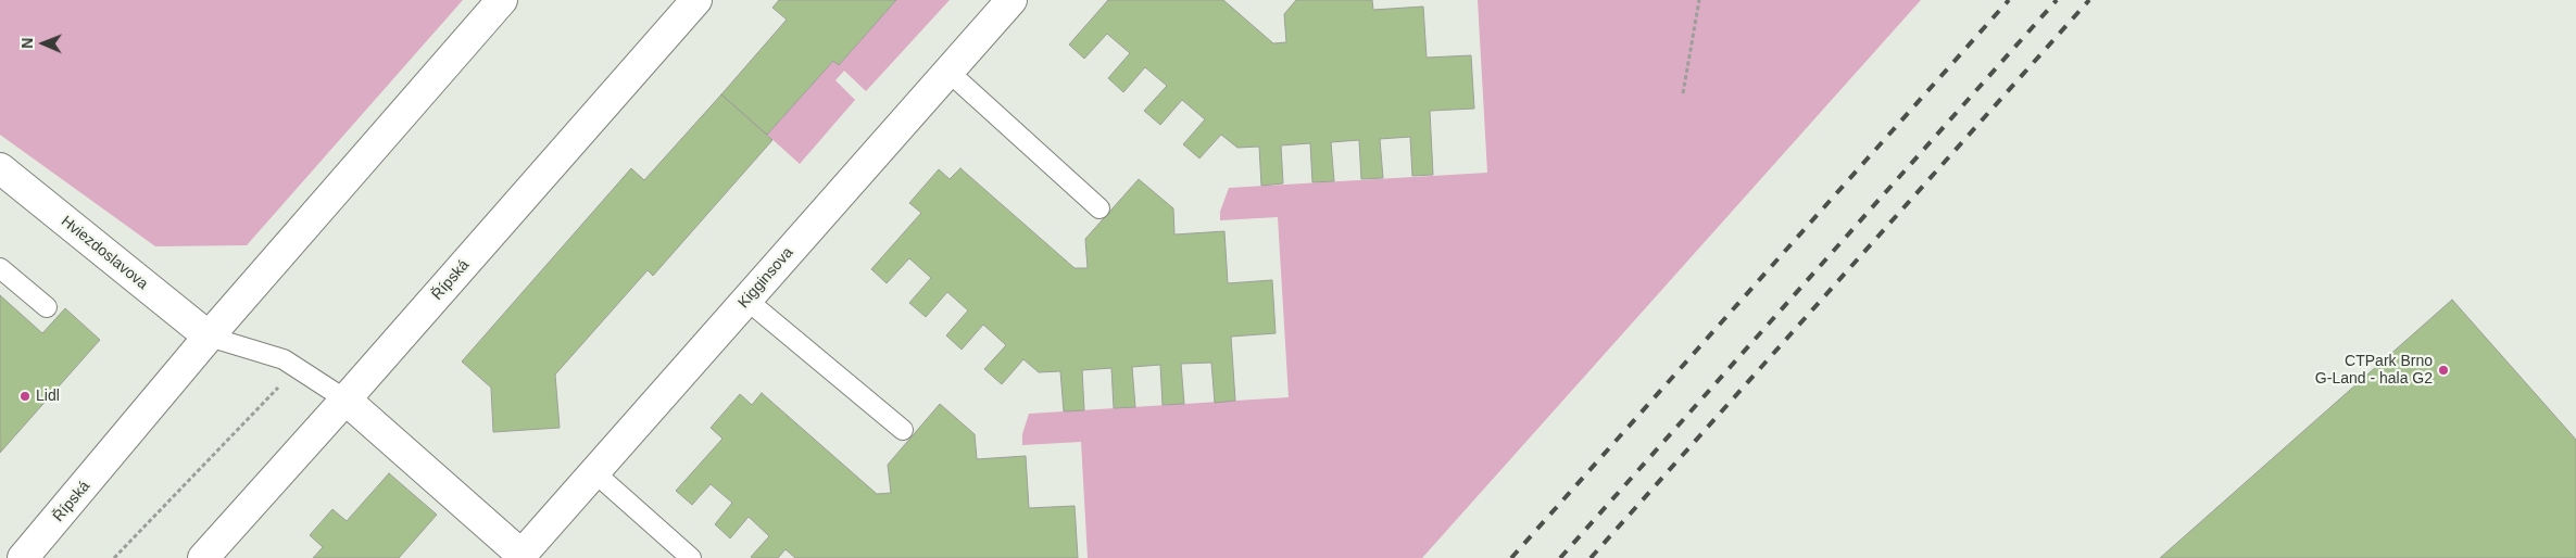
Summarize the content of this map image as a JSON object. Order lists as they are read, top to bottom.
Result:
{
  "streets": {
    "street": ["Hviezdoslavova", "Kigginsova", "Řípská"]
  },
  "crossings": [
    ["Hviezdoslavova", "Řípská"],
    ["Kigginsova", "Řípská"]
  ],
  "places": ["CTPark Brno G-Land - hala G2", "Lidl"],
  "north": "left"
}
